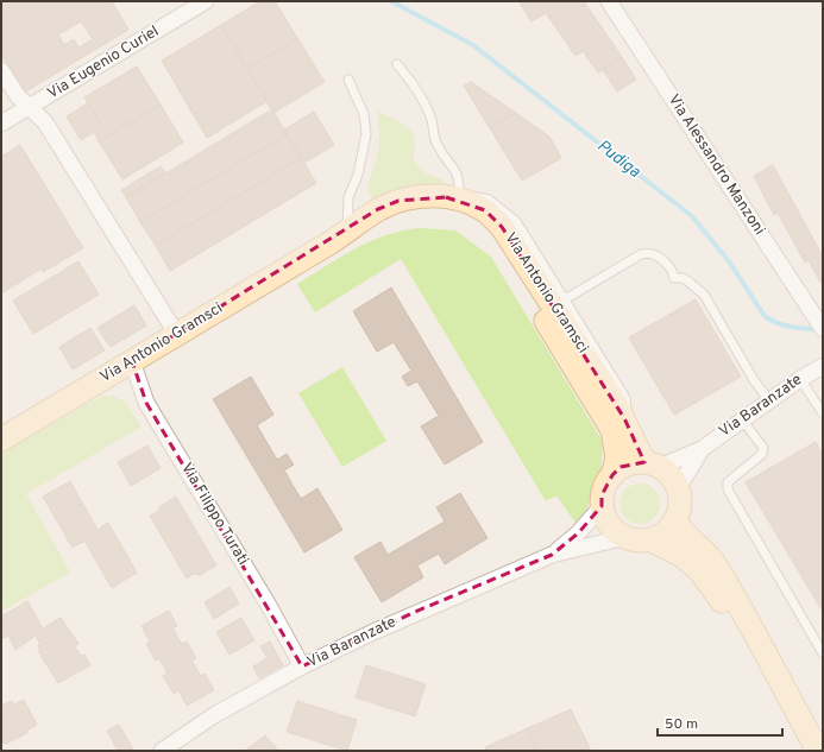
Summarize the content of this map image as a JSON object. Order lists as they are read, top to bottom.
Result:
{
  "streets": {
    "street": [
      "Via Eugenio Curiel",
      "Via Alessandro Manzoni",
      "Via Antonio Gramsci",
      "Via Baranzate",
      "Via Filippo Turati"
    ]
  },
  "crossings": [
    ["Via Antonio Gramsci", "Via Baranzate"],
    ["Via Antonio Gramsci", "Via Filippo Turati"],
    ["Via Baranzate", "Via Filippo Turati"]
  ],
  "water": ["Pudiga"],
  "scale_bar": "50 m"
}
